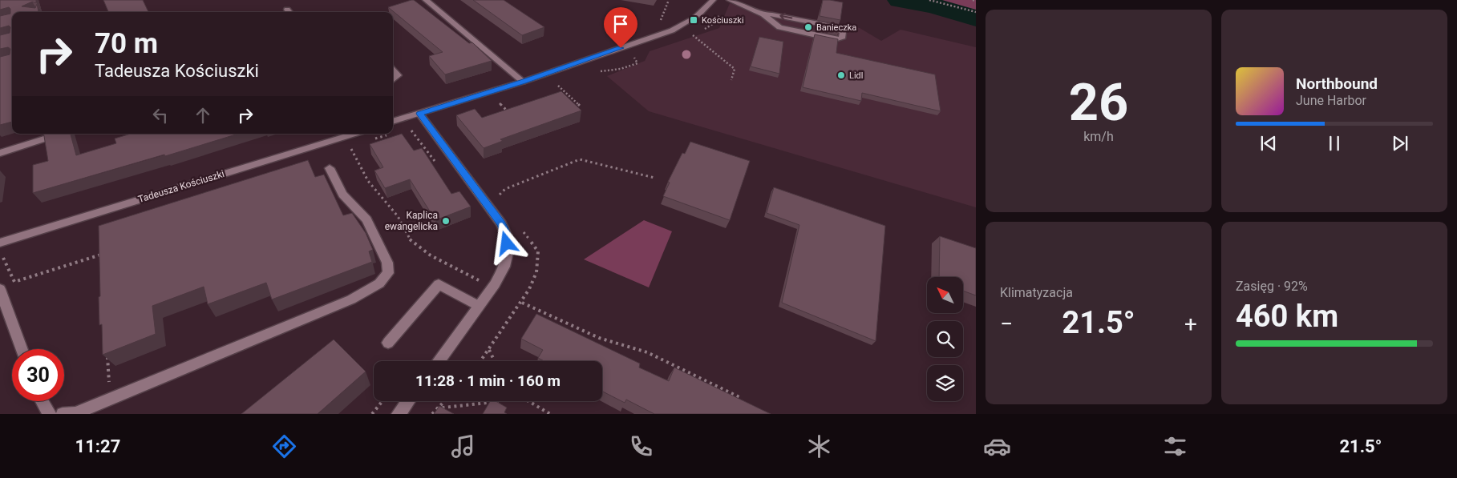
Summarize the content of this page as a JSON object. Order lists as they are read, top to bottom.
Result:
{
  "streets": {
    "main road": ["Tadeusza Kościuszki"]
  },
  "places": {
    "transit": ["Kościuszki"],
    "other": ["Banieczka", "Lidl", "Kaplica ewangelicka"]
  },
  "north": "top left",
  "page": {
    "tile": [
      ["26", "km/h"],
      "Klimatyzacja",
      ["Zasięg · 92%", "460 km"]
    ],
    "turn": ["70 m", "Tadeusza Kościuszki"],
    "song": ["Northbound", "June Harbor"],
    "heat": ["−", "21.5°", "+"],
    "limit": "30",
    "trip": "11:28 · 1 min · 160 m",
    "tabs": ["11:27", "21.5°"]
  }
}
